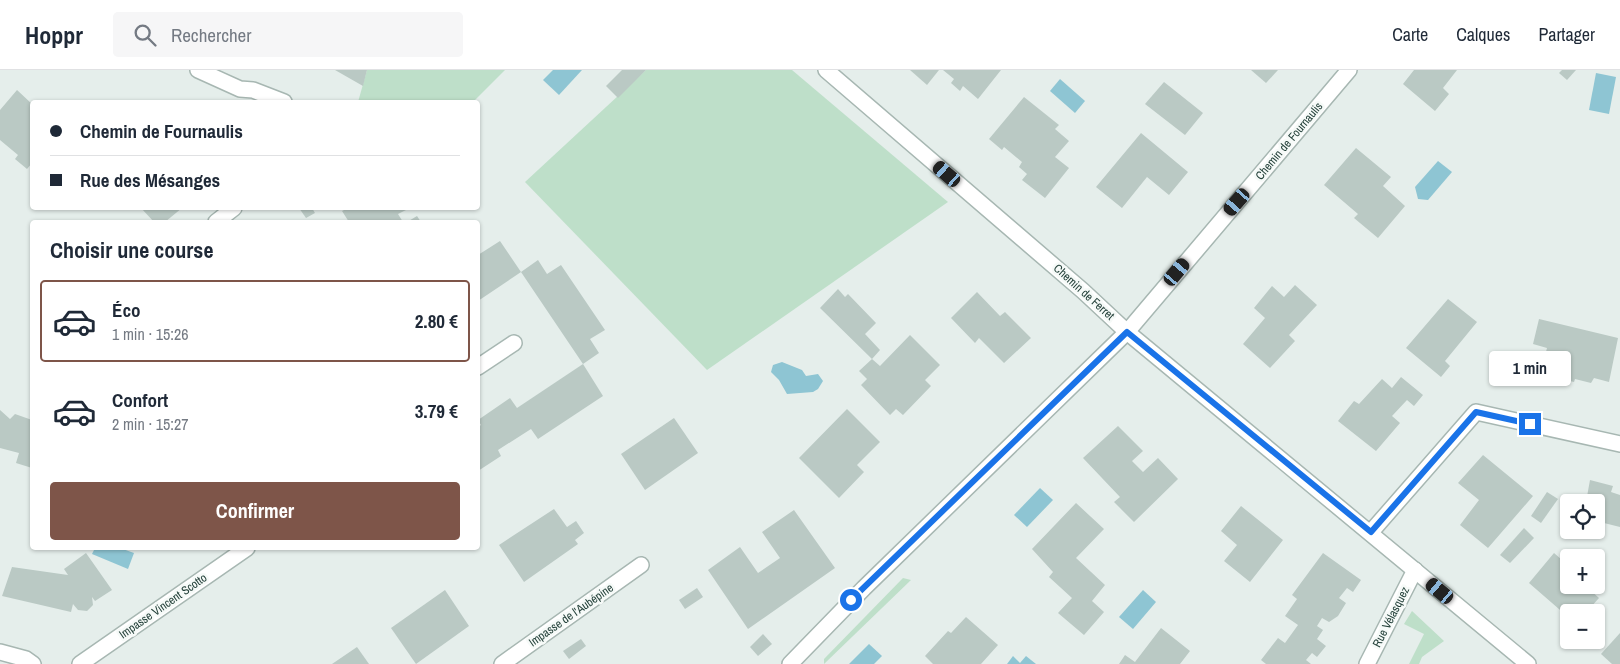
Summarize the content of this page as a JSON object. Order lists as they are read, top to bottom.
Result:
{
  "streets": {
    "street": [
      "Chemin de Fournaulis",
      "Chemin de Ferret",
      "Impasse Vincent Scotto",
      "Impasse de l'Aubépine",
      "Rue Vélasquez"
    ]
  },
  "crossings": [
    ["Chemin de Fournaulis", "Chemin de Ferret"],
    ["Chemin de Ferret", "Rue Vélasquez"]
  ],
  "page": {
    "header": "Hoppr",
    "search": "Rechercher",
    "nav": ["Carte", "Calques", "Partager"],
    "banner": ["Chemin de Fournaulis", "Rue des Mésanges"],
    "heading": "Choisir une course",
    "list": [
      {
        "name": "Éco",
        "note": "1 min · 15:26",
        "value": "2.80 €"
      },
      {
        "name": "Confort",
        "note": "2 min · 15:27",
        "value": "3.79 €"
      }
    ],
    "bubble": "1 min",
    "buttons": "Confirmer",
    "map_buttons": ["+", "−"]
  }
}
